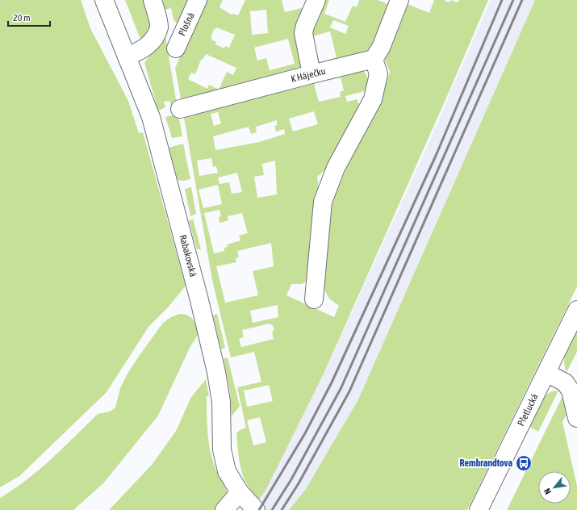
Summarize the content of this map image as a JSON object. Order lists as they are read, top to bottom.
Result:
{
  "streets": {
    "street": [
      "Plošná",
      "K Háječku",
      "Rabakovská",
      "Přetlucká"
    ]
  },
  "places": {
    "bus stop": ["Rembrandtova"]
  },
  "scale_bar": "20 m",
  "north": "bottom left"
}
